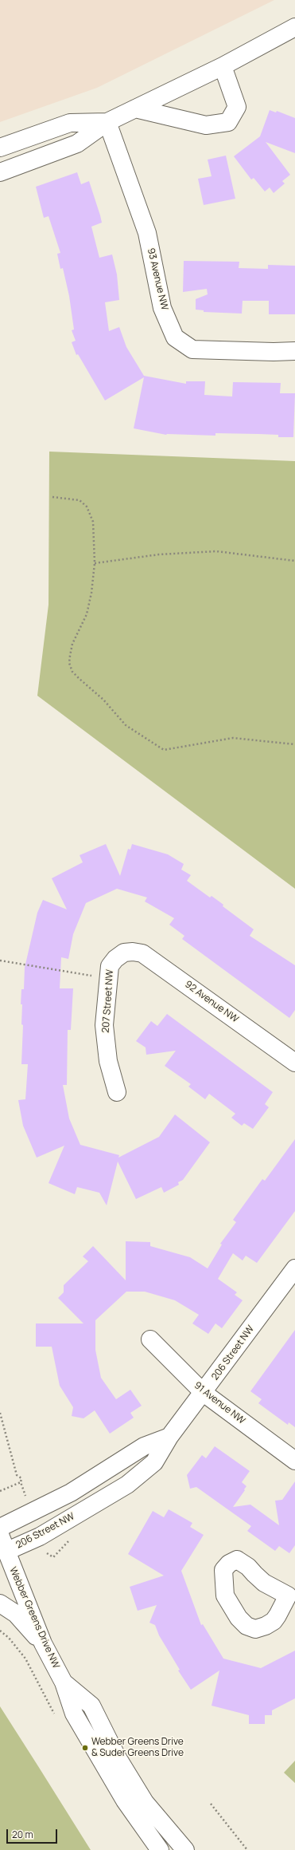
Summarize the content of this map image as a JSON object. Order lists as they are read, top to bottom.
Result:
{
  "streets": {
    "street": [
      "93 Avenue NW",
      "207 Street NW",
      "92 Avenue NW",
      "206 Street NW",
      "91 Avenue NW",
      "Webber Greens Drive NW"
    ]
  },
  "crossings": [
    ["207 Street NW", "92 Avenue NW"],
    ["206 Street NW", "91 Avenue NW"],
    ["206 Street NW", "Webber Greens Drive NW"]
  ],
  "places": ["Webber Greens Drive & Suder Greens Drive"],
  "scale_bar": "20 m"
}
